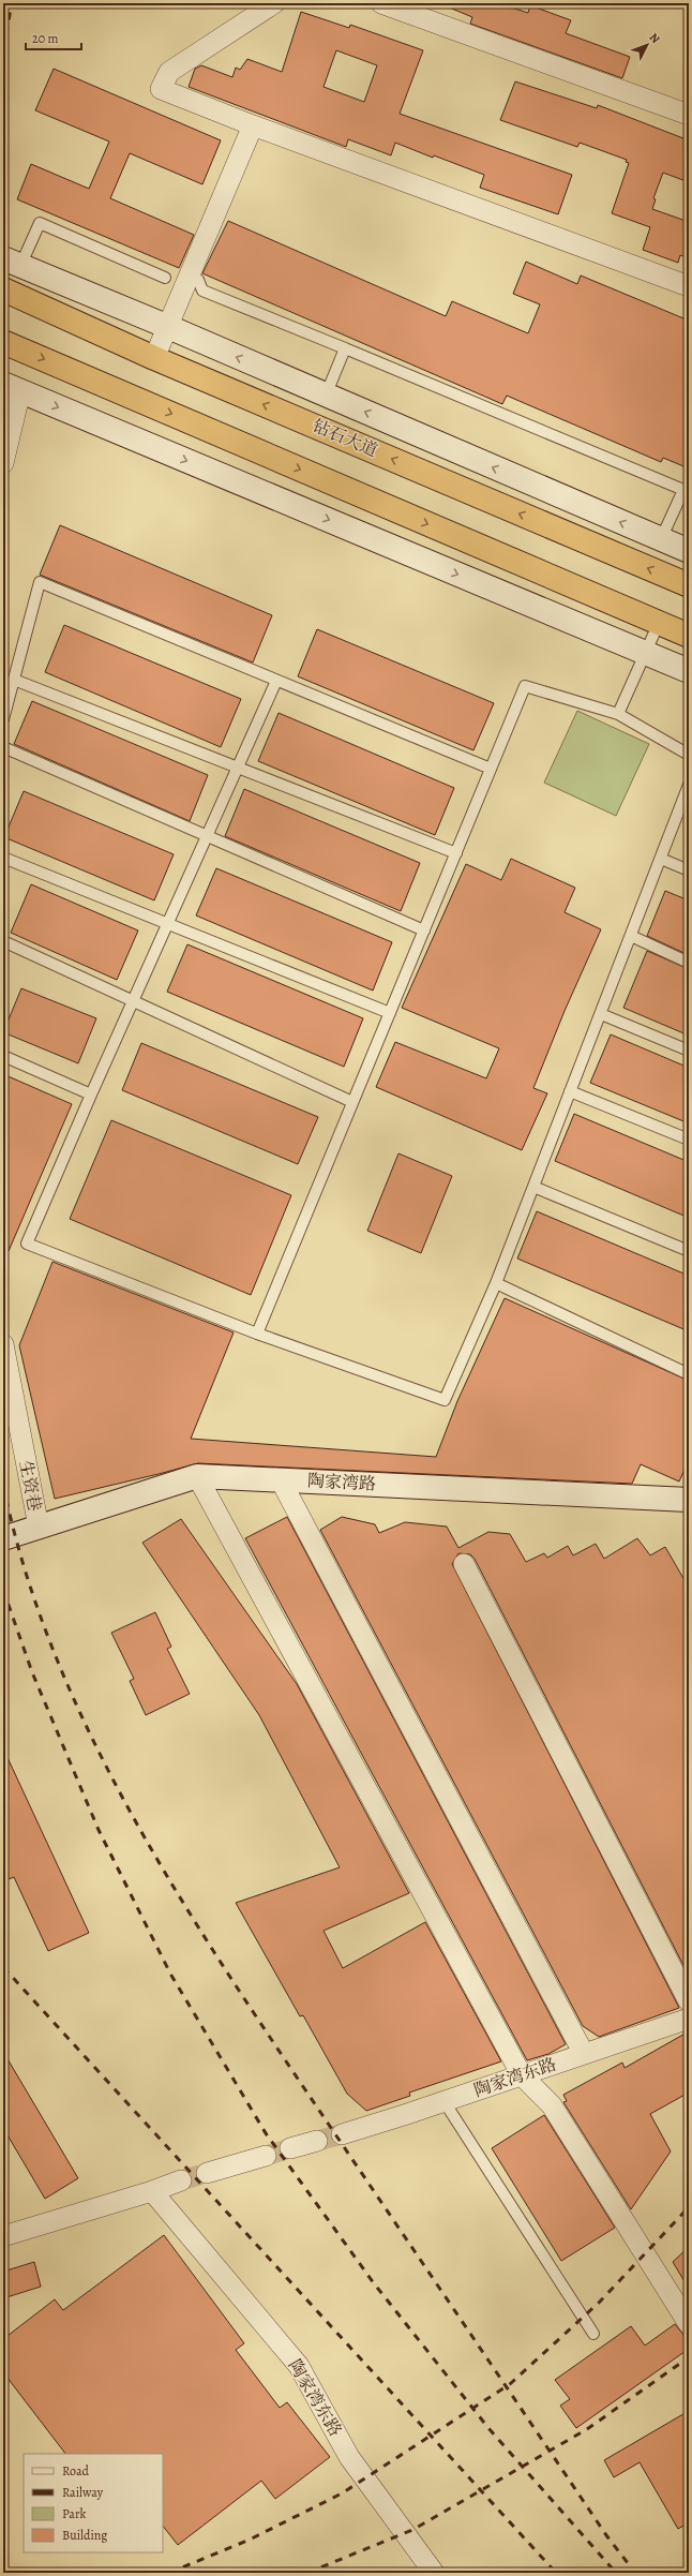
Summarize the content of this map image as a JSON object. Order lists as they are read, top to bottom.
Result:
{
  "streets": {
    "highway": ["钻石大道"],
    "street": ["陶家湾路", "生资巷", "陶家湾东路"]
  },
  "crossings": [
    ["陶家湾路", "生资巷"]
  ],
  "legend": [
    "Road",
    "Railway",
    "Park",
    "Building"
  ],
  "scale_bar": "20 m",
  "north": "top right"
}
